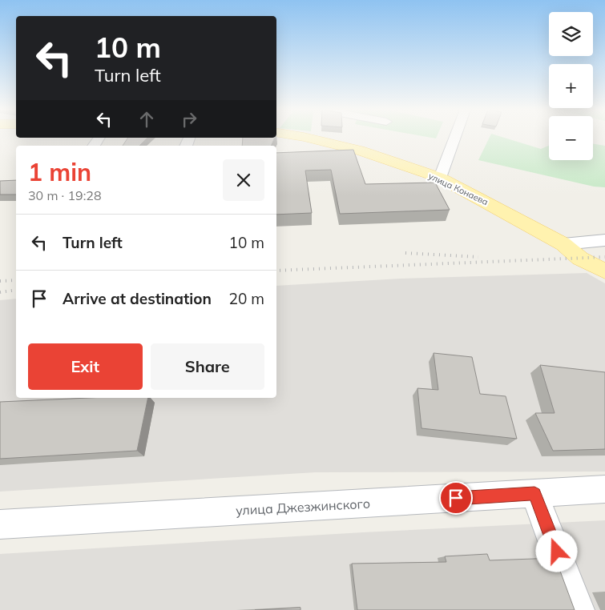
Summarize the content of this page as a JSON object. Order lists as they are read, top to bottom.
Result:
{
  "streets": {
    "main road": ["улица Конаева"],
    "street": ["улица Джезжинского"]
  },
  "page": {
    "map_buttons": ["+", "−"],
    "turn": ["10 m", "Turn left"],
    "heading": ["1 min", "30 m · 19:28"],
    "list": [
      {
        "name": "Turn left",
        "value": "10 m"
      },
      {
        "name": "Arrive at destination",
        "value": "20 m"
      }
    ],
    "buttons": ["Exit", "Share"]
  }
}
